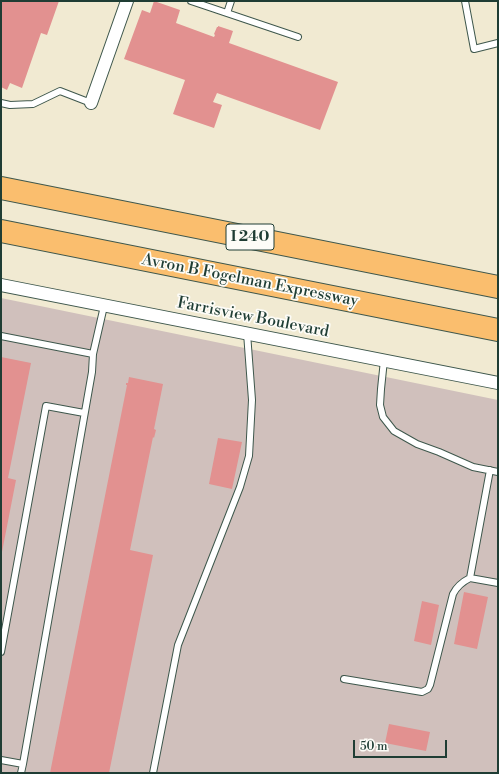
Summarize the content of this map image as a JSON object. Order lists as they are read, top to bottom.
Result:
{
  "streets": {
    "highway": ["I 240", "Avron B Fogelman Expressway"],
    "street": ["Farrisview Boulevard"]
  },
  "scale_bar": "50 m"
}
